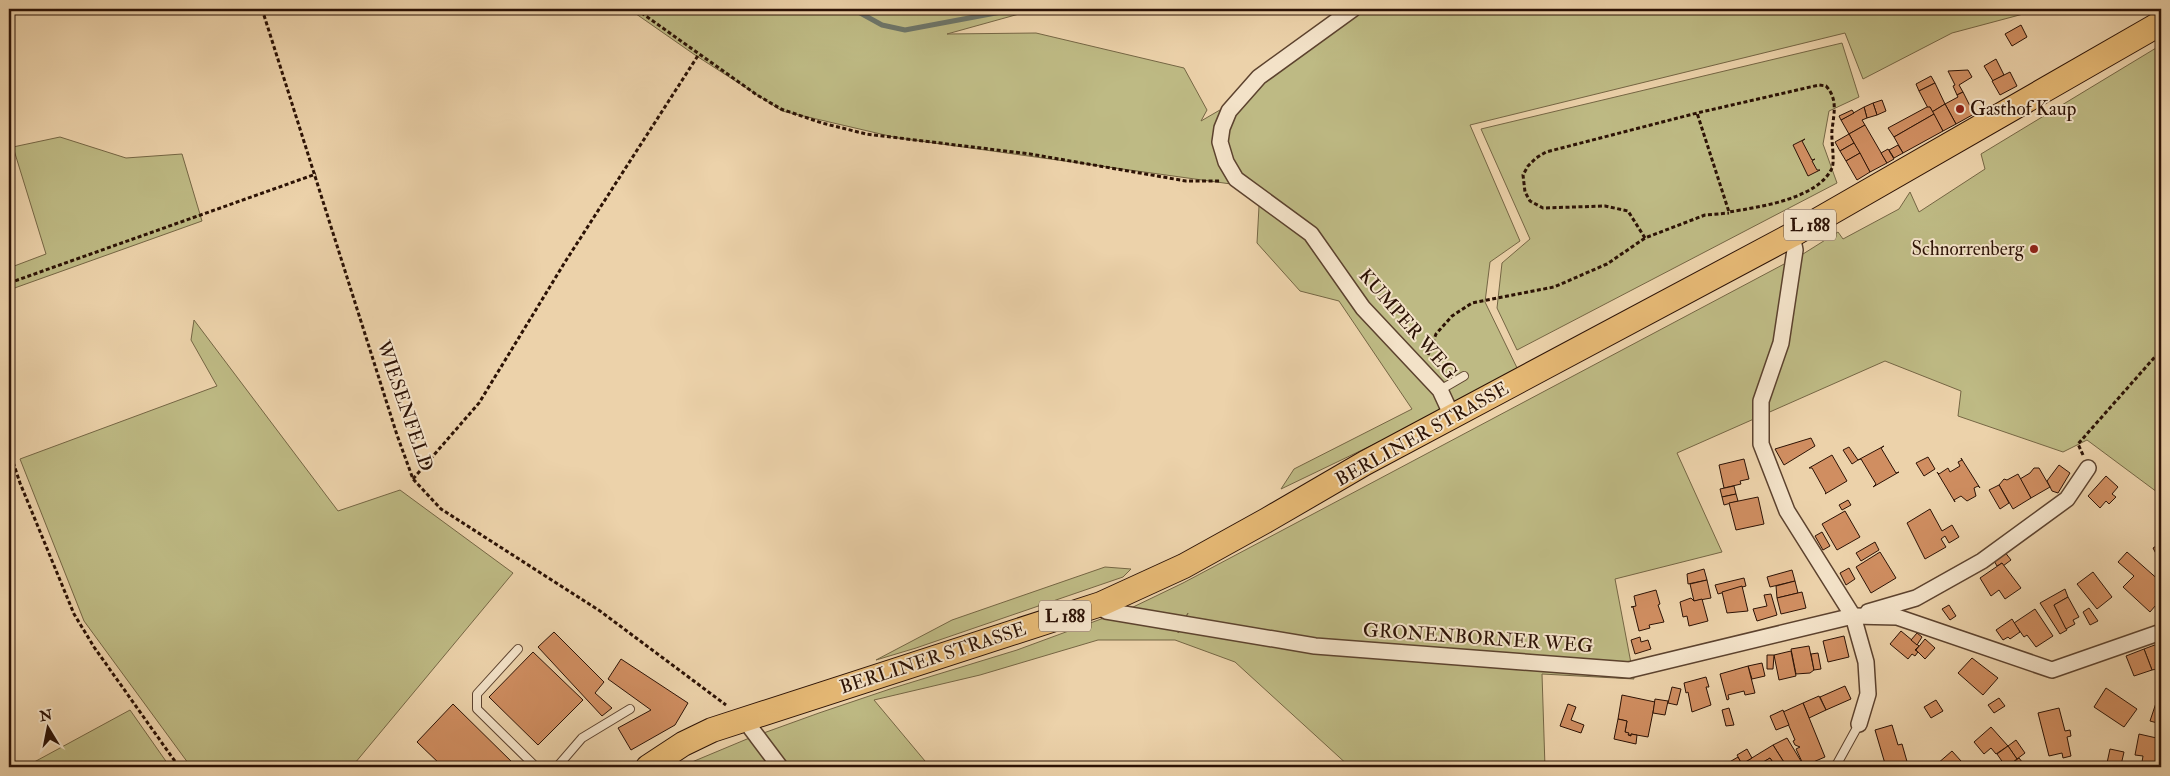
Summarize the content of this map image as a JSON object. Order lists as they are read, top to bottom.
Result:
{
  "streets": {
    "main road": ["L 188", "BERLINER STRASSE"],
    "street": ["KUMPER WEG", "GRONENBORNER WEG"],
    "path": ["WIESENFELD"]
  },
  "crossings": [
    ["KUMPER WEG", "BERLINER STRASSE"],
    ["WIESENFELD", "BERLINER STRASSE"],
    ["BERLINER STRASSE", "GRONENBORNER WEG"]
  ],
  "places": ["Gasthof Kaup", "Schnorrenberg"],
  "north": "top"
}
